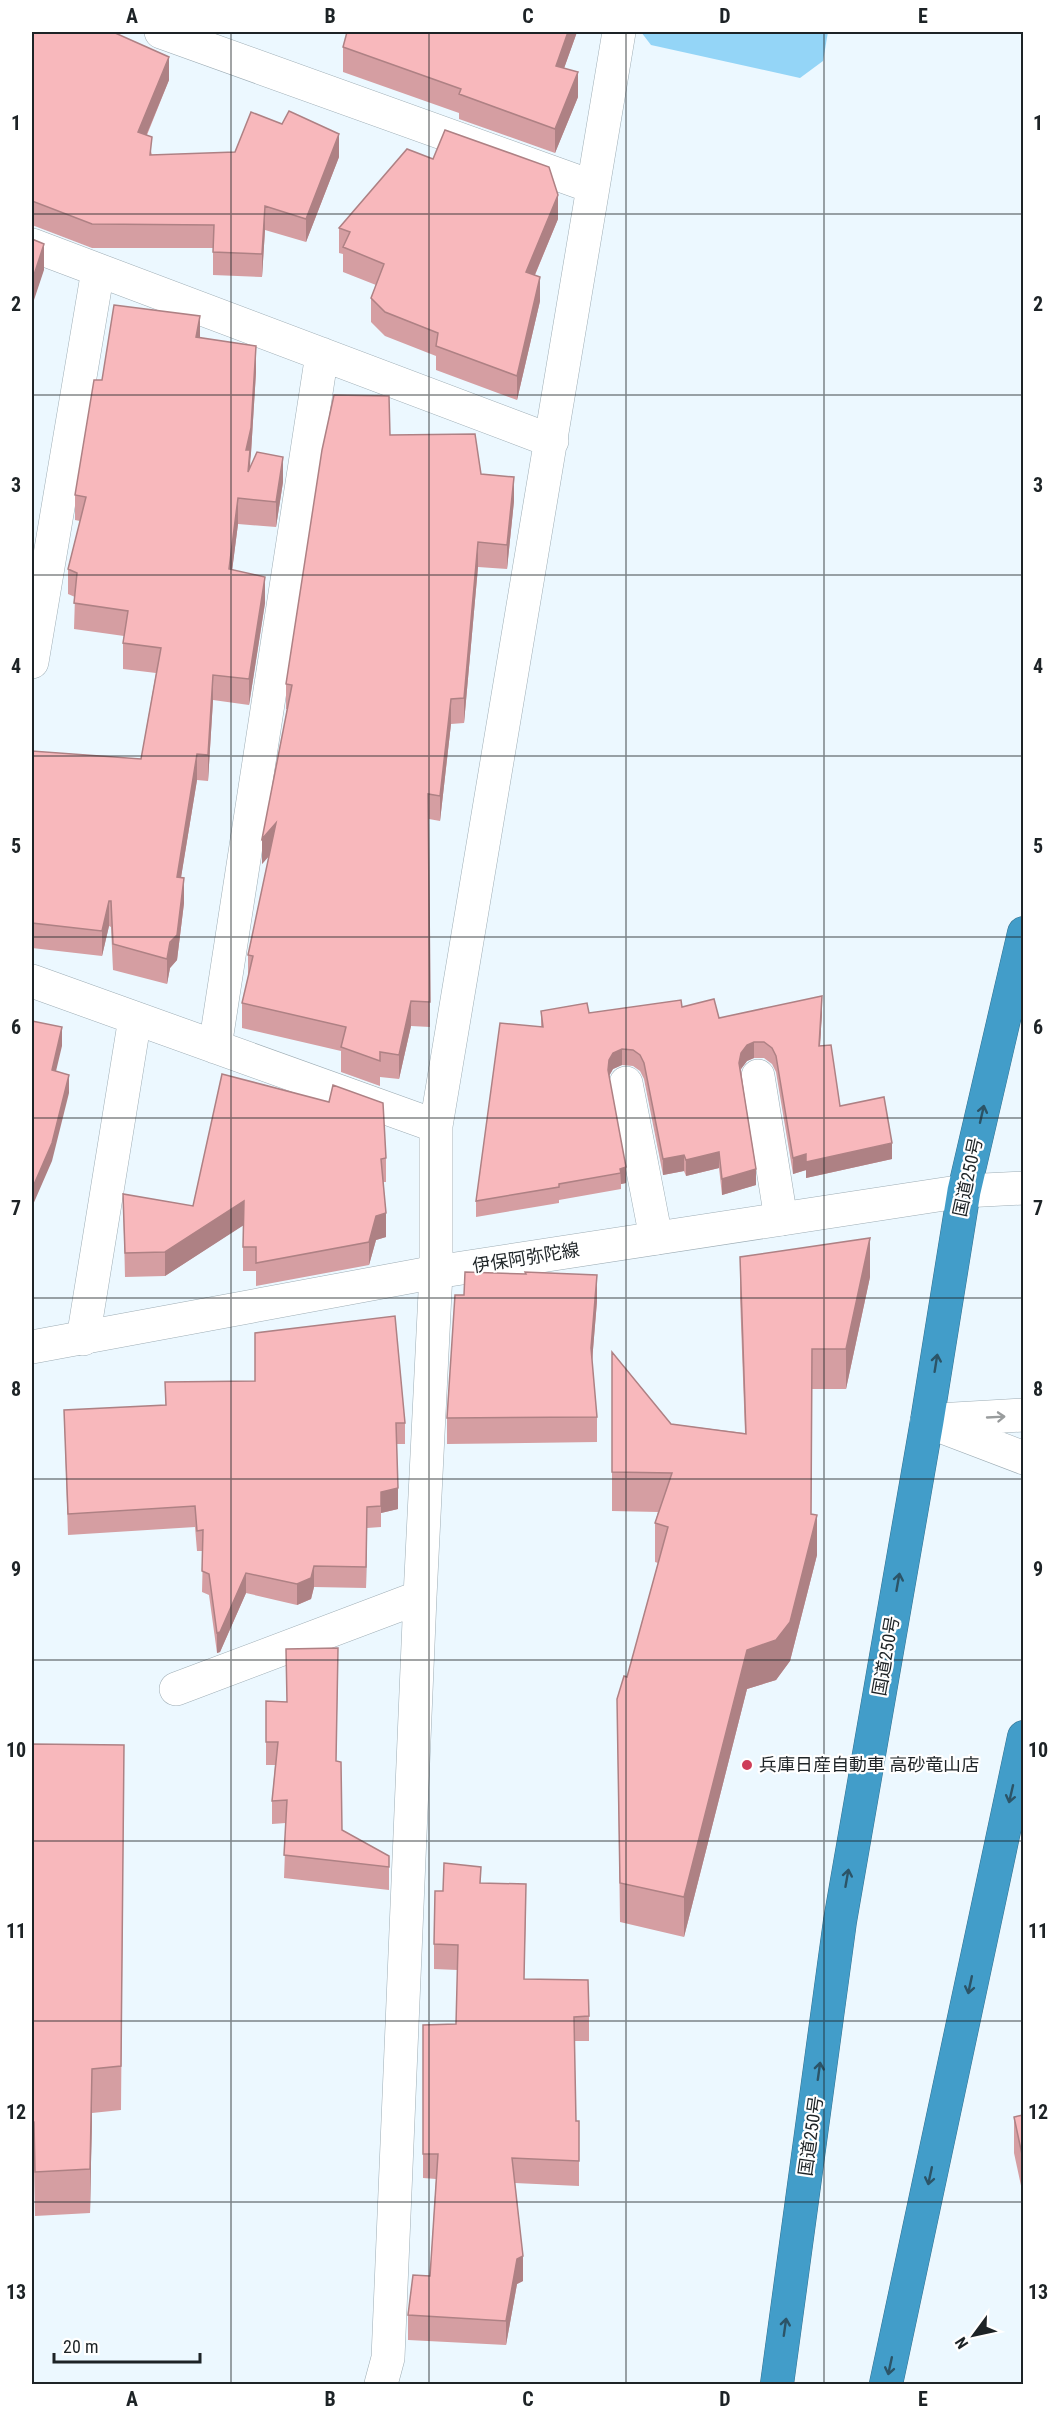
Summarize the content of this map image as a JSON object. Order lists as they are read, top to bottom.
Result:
{
  "streets": {
    "highway": ["国道250号"],
    "street": ["伊保阿弥陀線"]
  },
  "crossings": [
    ["国道250号", "伊保阿弥陀線"]
  ],
  "places": ["兵庫日産自動車 高砂竜山店"],
  "scale_bar": "20 m",
  "north": "bottom left",
  "grid": {
    "columns": [
      "A",
      "B",
      "C",
      "D",
      "E"
    ],
    "rows": [
      "1",
      "2",
      "3",
      "4",
      "5",
      "6",
      "7",
      "8",
      "9",
      "10",
      "11",
      "12",
      "13"
    ]
  }
}
